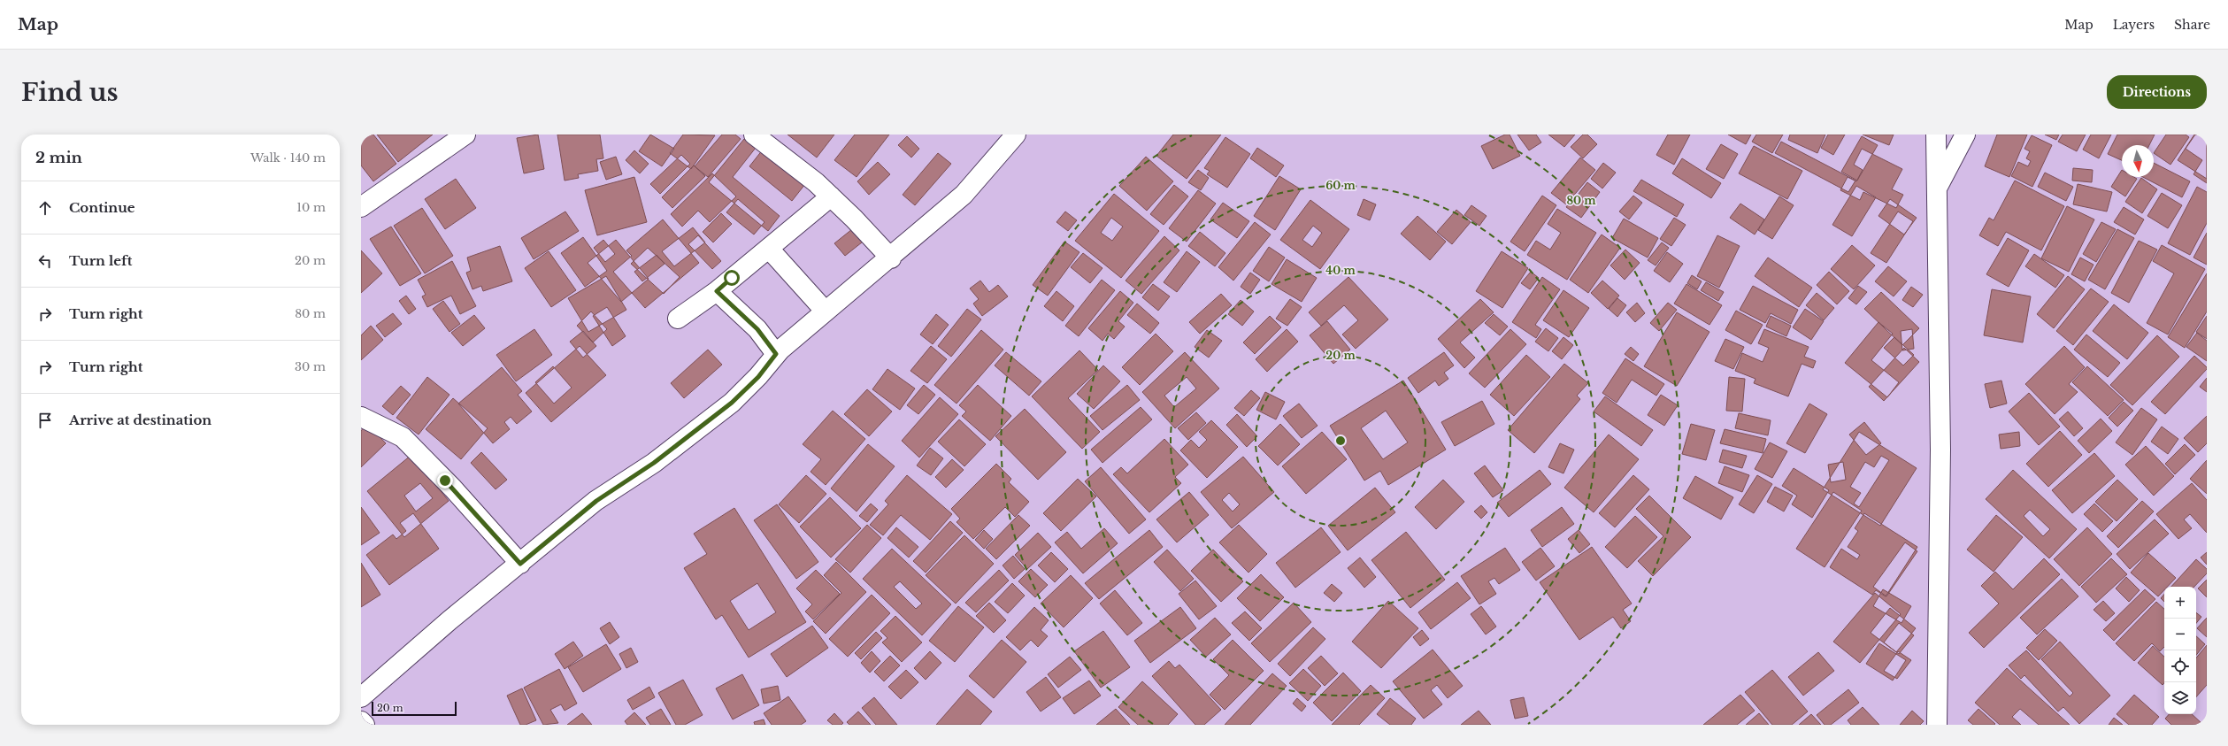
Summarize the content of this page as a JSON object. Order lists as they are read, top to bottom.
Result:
{
  "scale_bar": "20 m",
  "north": "bottom",
  "page": {
    "header": "Map",
    "nav": ["Map", "Layers", "Share"],
    "buttons": "Directions",
    "title": "Find us",
    "heading": ["2 min", "Walk · 140 m"],
    "list": [
      ["Continue", "10 m"],
      ["Turn left", "20 m"],
      ["Turn right", "80 m"],
      ["Turn right", "30 m"],
      "Arrive at destination"
    ],
    "map_buttons": ["+", "−"],
    "scale": "20 m"
  },
  "rings": [
    "60 m",
    "80 m",
    "40 m",
    "20 m"
  ]
}
